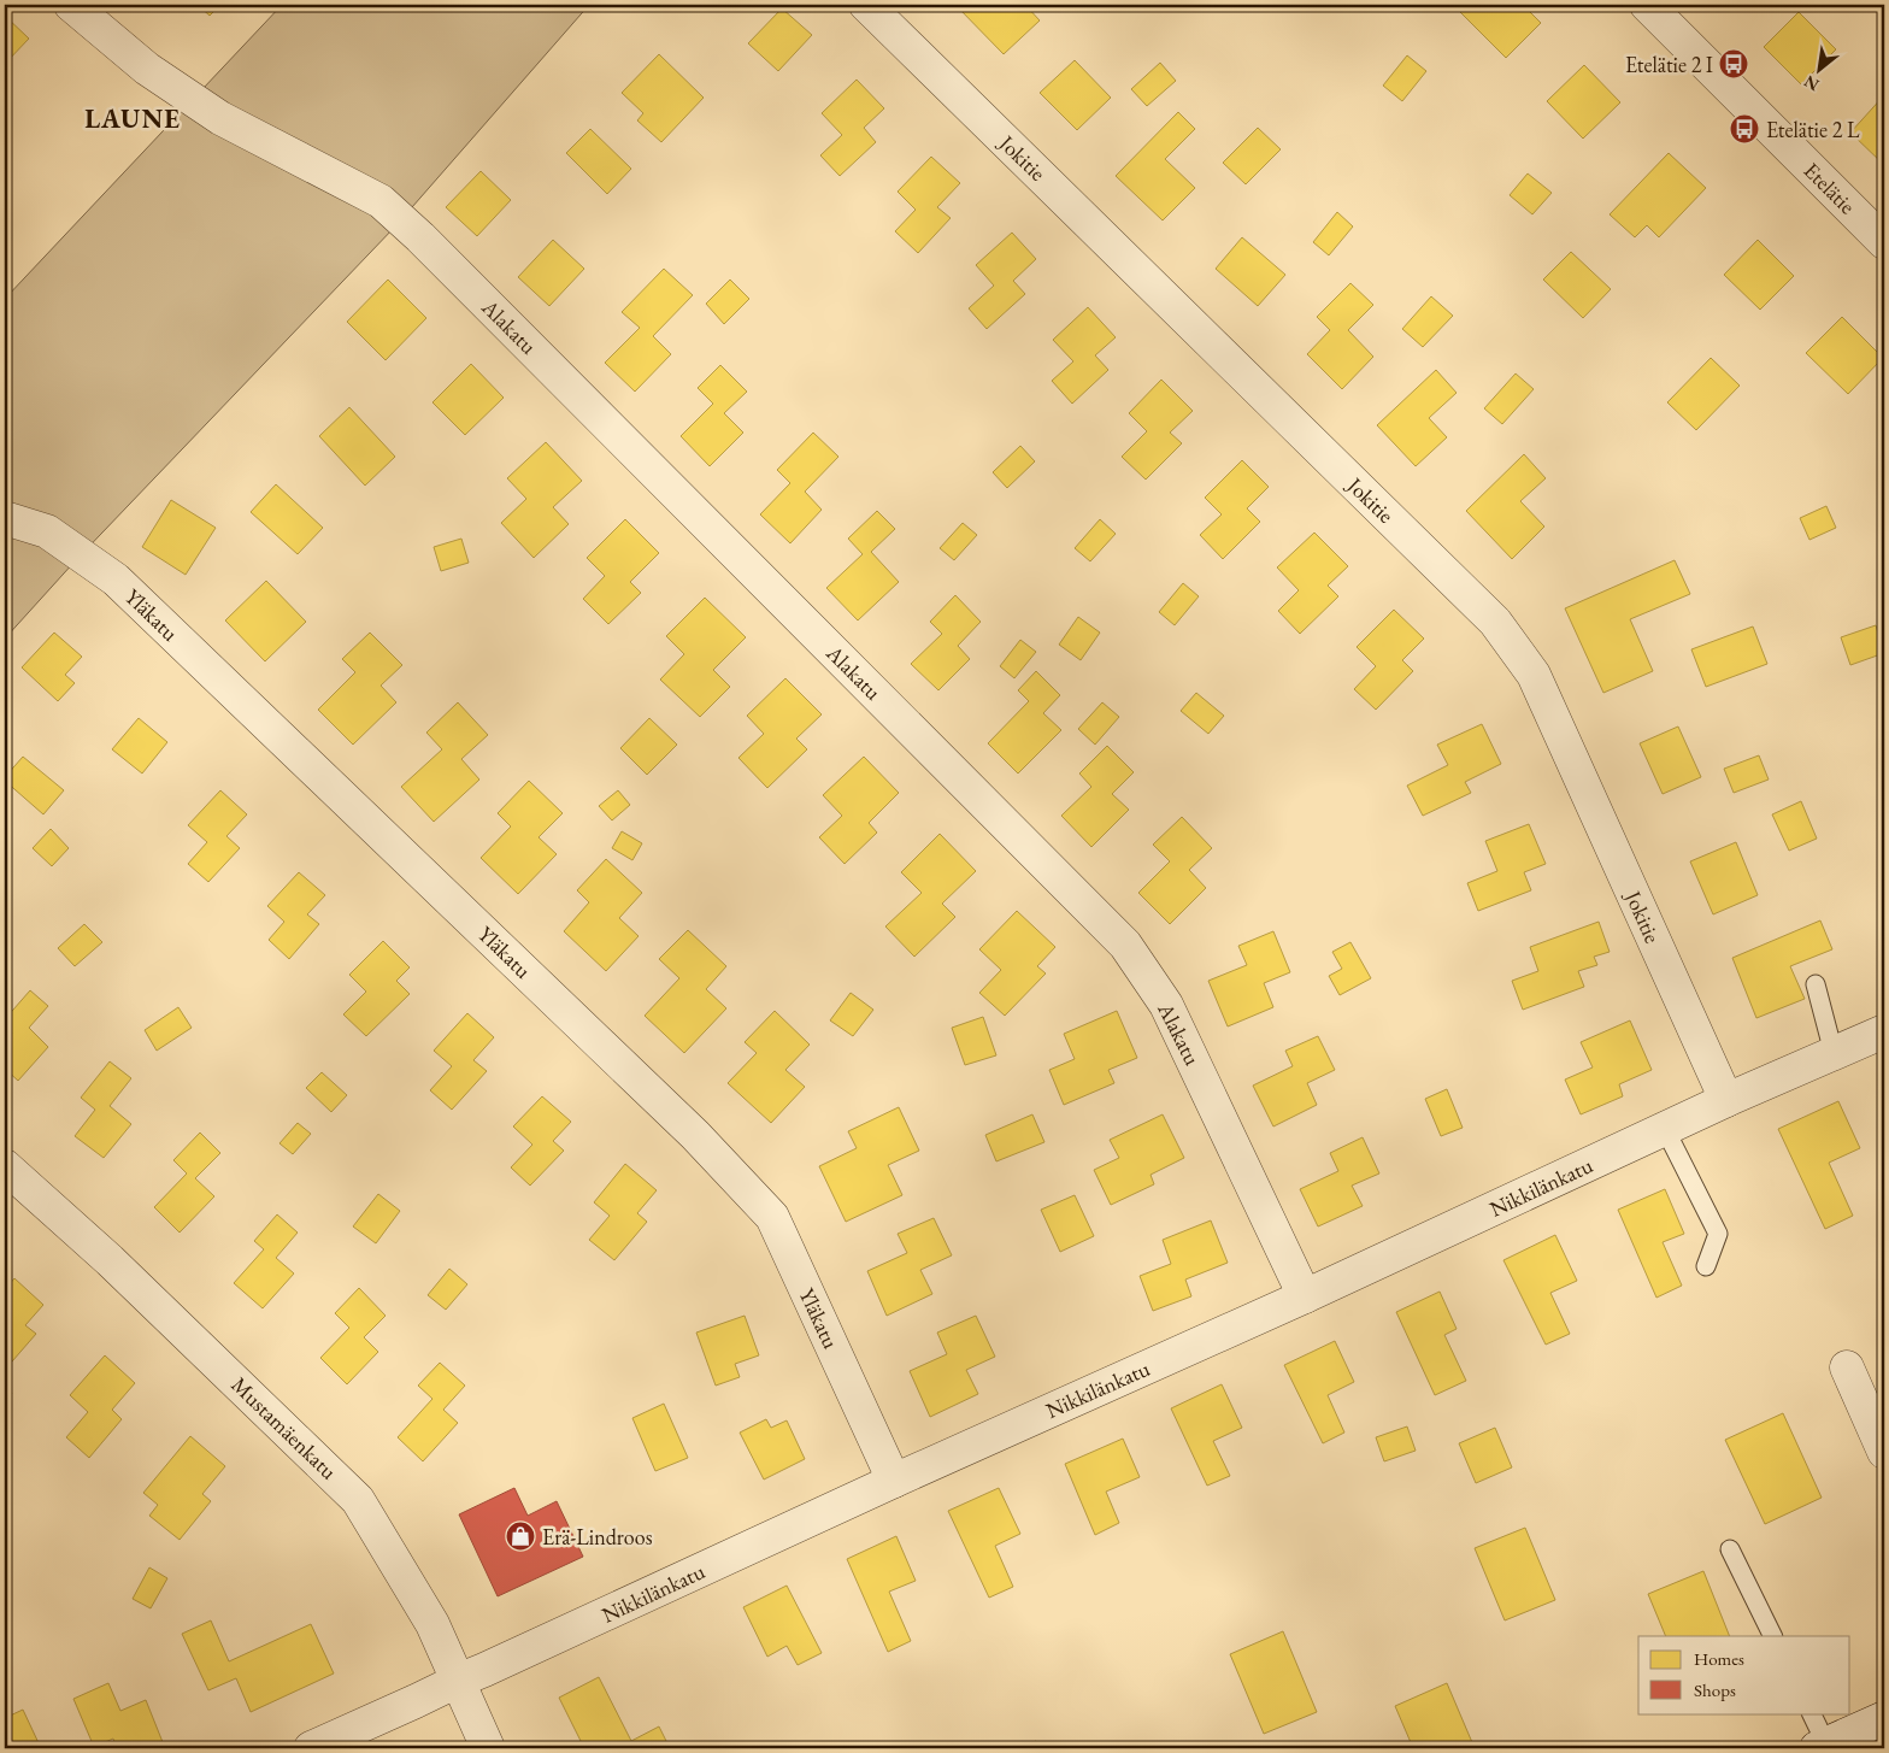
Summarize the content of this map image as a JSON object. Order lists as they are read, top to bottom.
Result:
{
  "streets": {
    "street": [
      "Jokitie",
      "Etelätie",
      "Alakatu",
      "Yläkatu",
      "Nikkilänkatu",
      "Mustamäenkatu"
    ]
  },
  "crossings": [
    ["Jokitie", "Nikkilänkatu"],
    ["Alakatu", "Nikkilänkatu"],
    ["Yläkatu", "Nikkilänkatu"],
    ["Nikkilänkatu", "Mustamäenkatu"]
  ],
  "districts": ["LAUNE"],
  "places": {
    "bus stop": ["Etelätie 2 I", "Etelätie 2 L"],
    "shop": ["Erä-Lindroos"]
  },
  "legend": ["Homes", "Shops"],
  "north": "bottom left"
}
